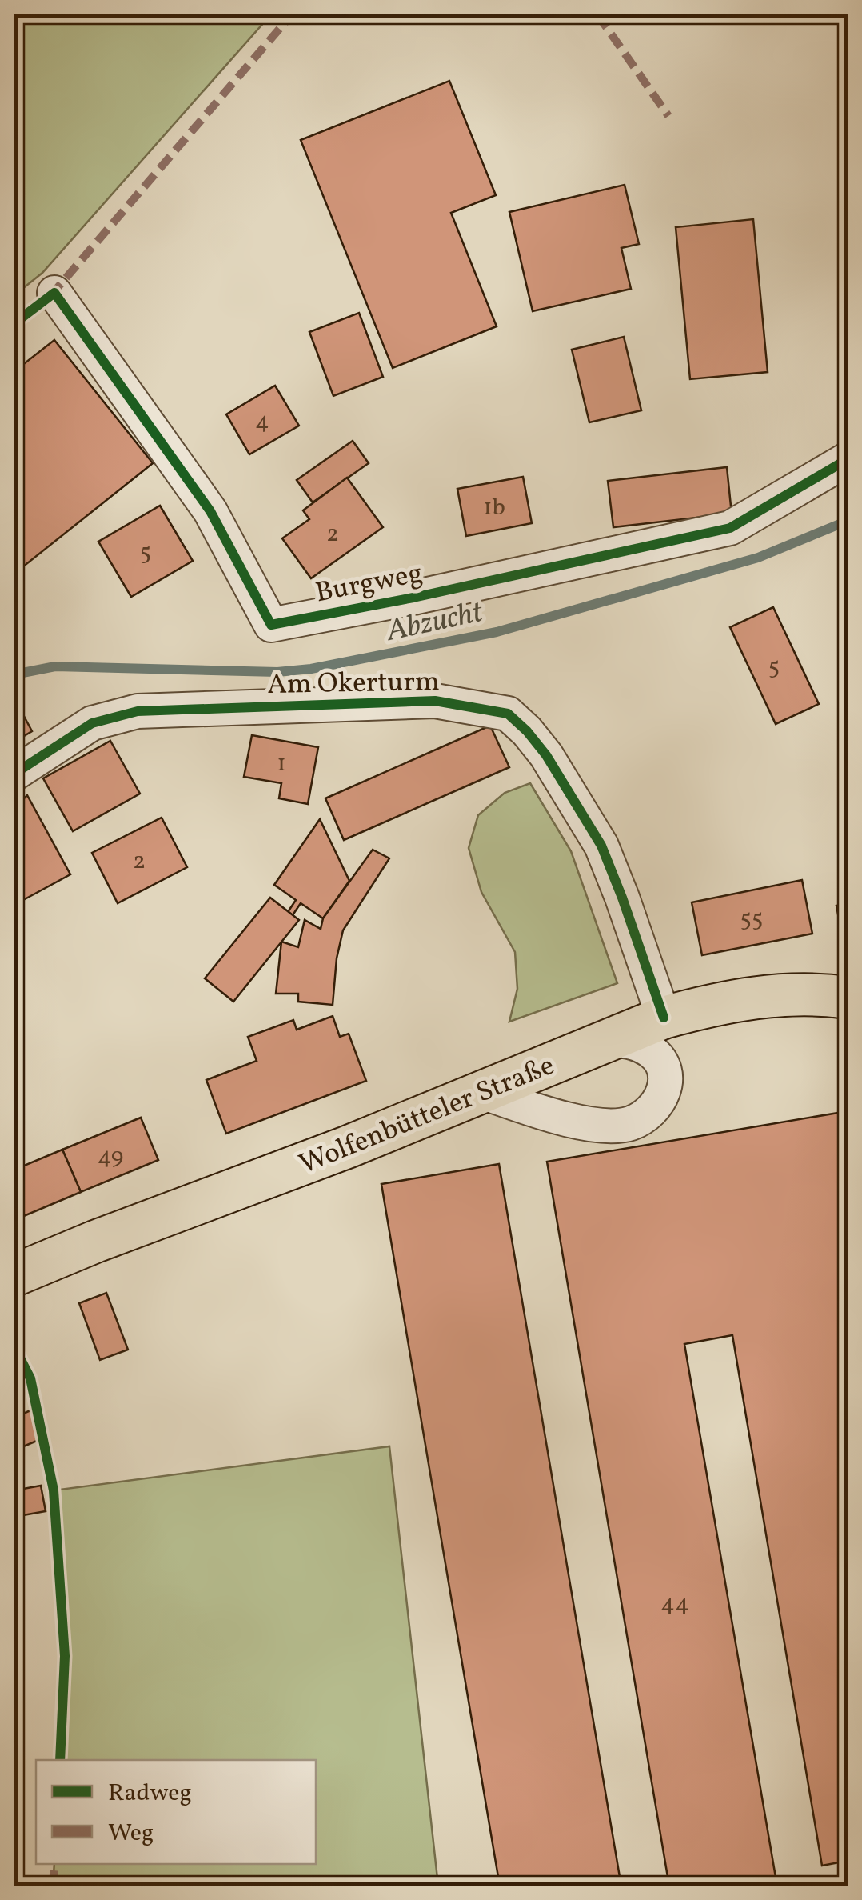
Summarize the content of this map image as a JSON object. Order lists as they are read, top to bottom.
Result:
{
  "streets": {
    "main road": ["Wolfenbütteler Straße"],
    "street": ["Burgweg", "Am Okerturm"]
  },
  "crossings": [
    ["Am Okerturm", "Wolfenbütteler Straße"]
  ],
  "water": ["Abzucht"],
  "house_numbers": [
    "4",
    "1b",
    "2",
    "5",
    "5",
    "1",
    "2",
    "55",
    "49",
    "44"
  ],
  "legend": ["Radweg", "Weg"]
}
